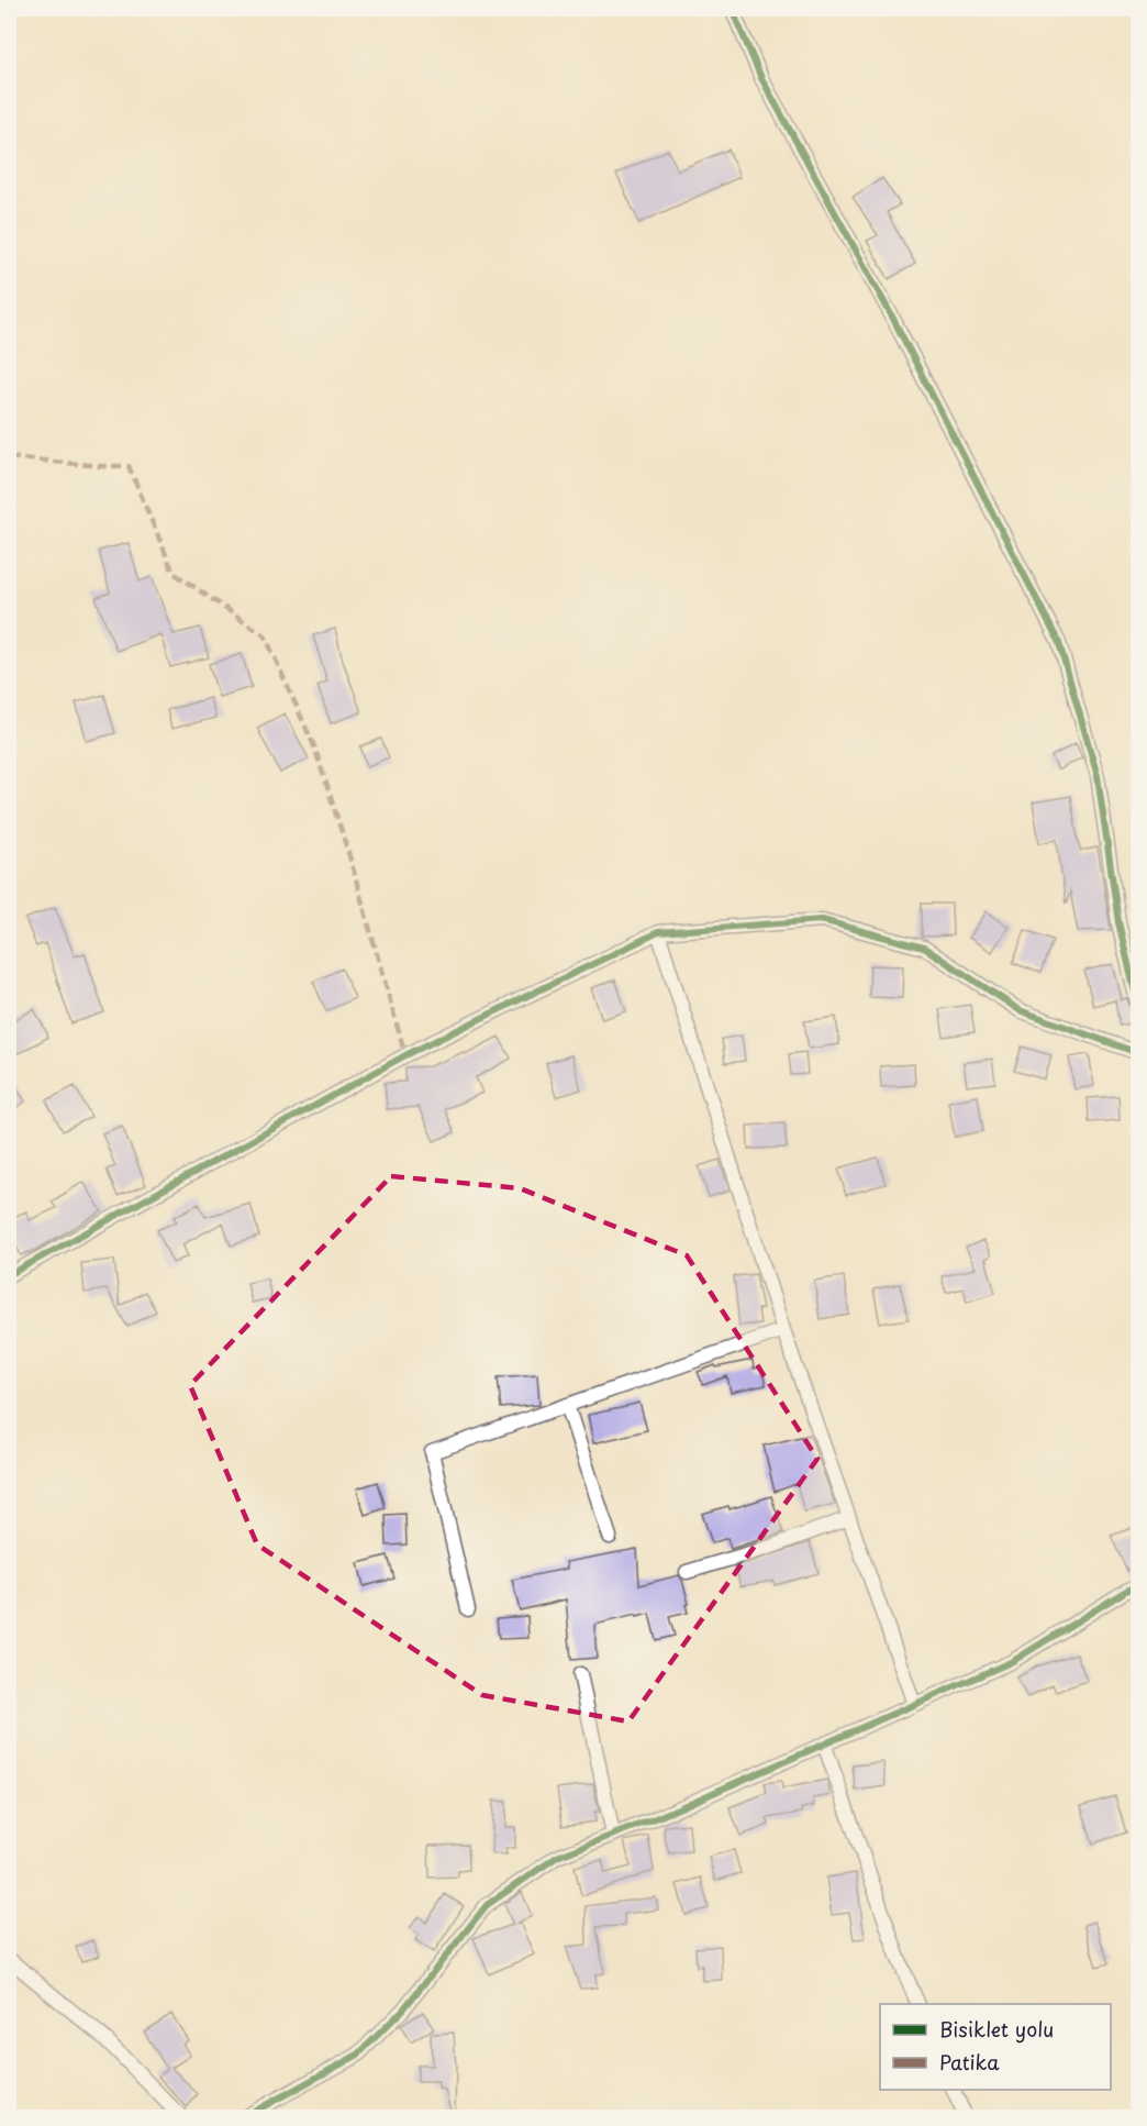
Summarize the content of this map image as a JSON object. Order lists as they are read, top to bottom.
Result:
{
  "legend": ["Bisiklet yolu", "Patika"]
}
